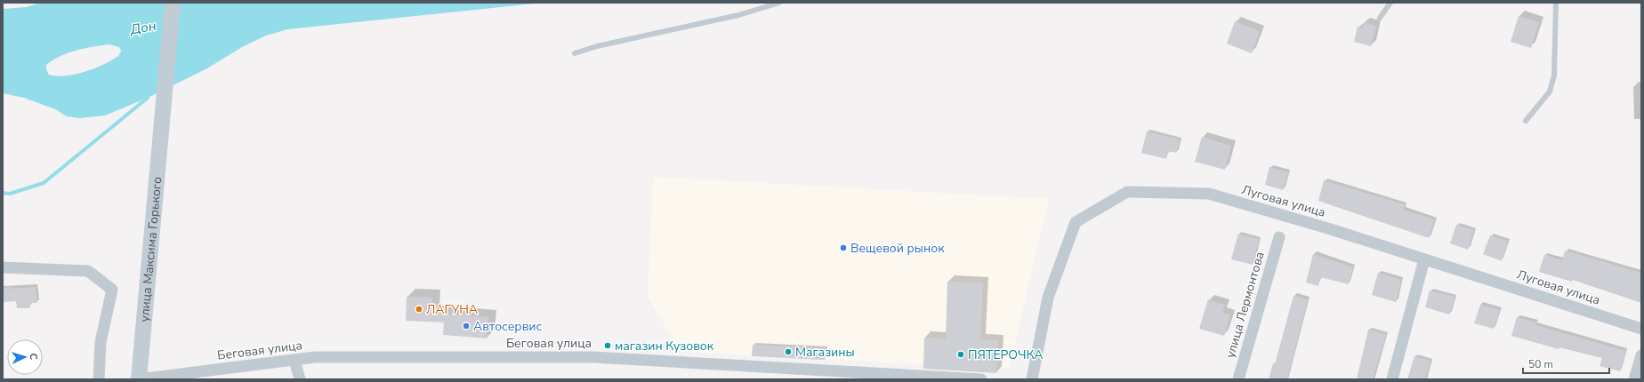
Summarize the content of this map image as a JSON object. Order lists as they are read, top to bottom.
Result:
{
  "streets": {
    "main road": ["улица Максима Горького"],
    "street": ["Луговая улица", "улица Лермонтова", "Беговая улица"]
  },
  "crossings": [
    ["улица Максима Горького", "Беговая улица"]
  ],
  "water": ["Дон"],
  "places": [
    "Вещевой рынок",
    "ЛАГУНА",
    "Автосервис",
    "магазин Кузовок",
    "Магазины",
    "ПЯТЕРОЧКА"
  ],
  "scale_bar": "50 m",
  "north": "right"
}
